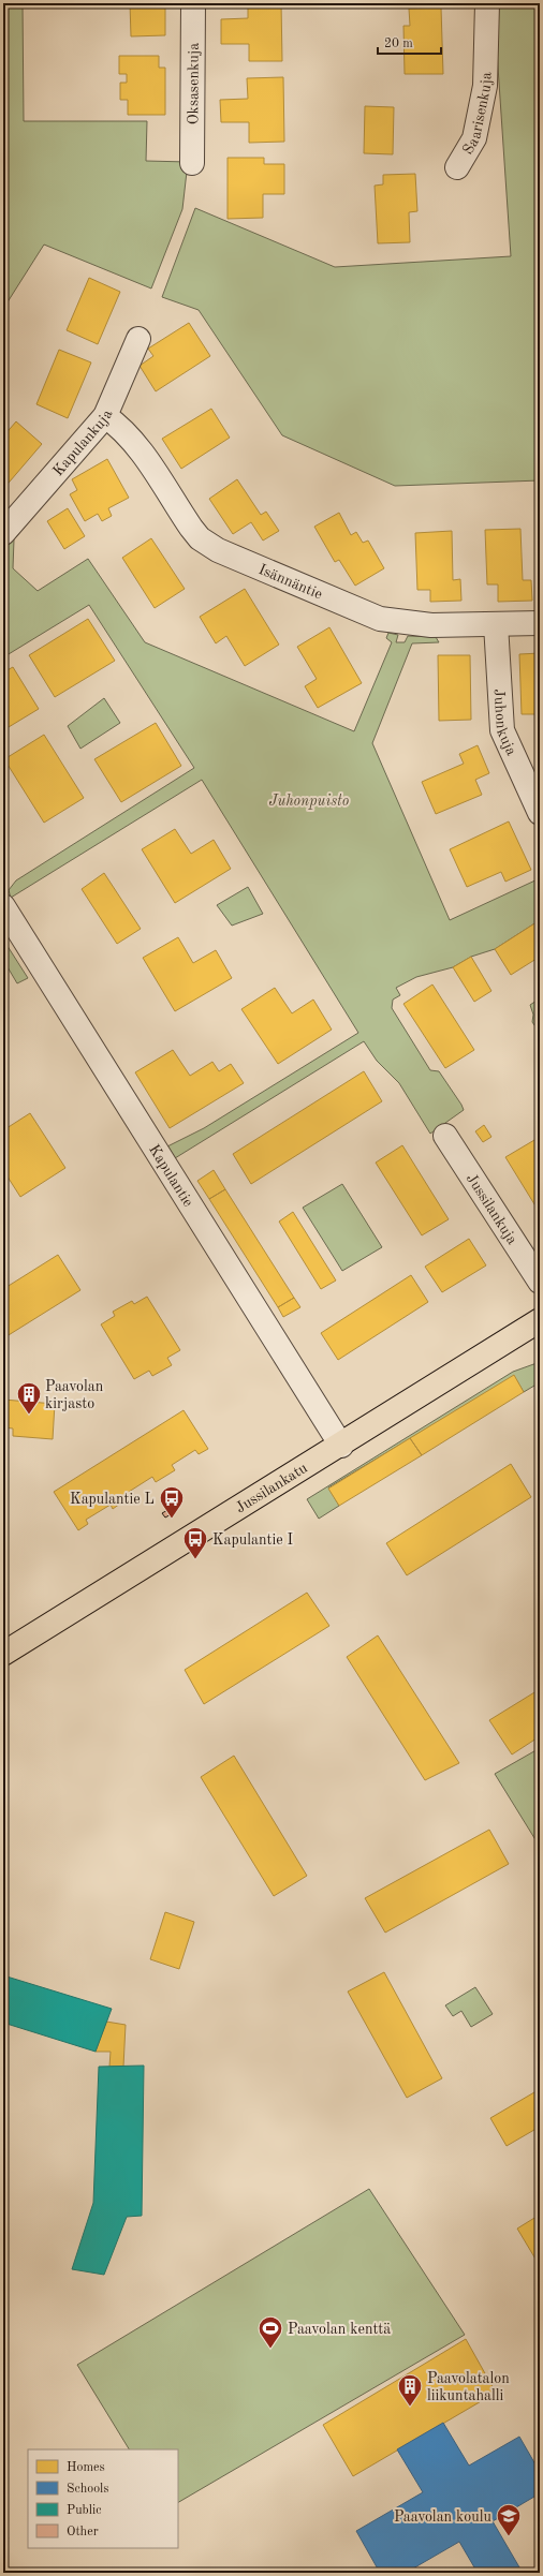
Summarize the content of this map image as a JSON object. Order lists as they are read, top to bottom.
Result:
{
  "streets": {
    "main road": ["Jussilankatu"],
    "street": [
      "Oksasenkuja",
      "Saarisenkuja",
      "Kapulankuja",
      "Isännäntie",
      "Juhonkuja",
      "Kapulantie",
      "Jussilankuja"
    ]
  },
  "crossings": [
    ["Kapulankuja", "Isännäntie"],
    ["Isännäntie", "Juhonkuja"],
    ["Kapulantie", "Jussilankatu"]
  ],
  "parks": ["Juhonpuisto"],
  "places": {
    "building": ["Paavolan kirjasto", "Paavolatalon liikuntahalli"],
    "bus stop": ["Kapulantie L", "Kapulantie I"],
    "sports": ["Paavolan kenttä"],
    "school or university": ["Paavolan koulu"]
  },
  "legend": [
    "Homes",
    "Schools",
    "Public",
    "Other"
  ],
  "scale_bar": "20 m"
}
